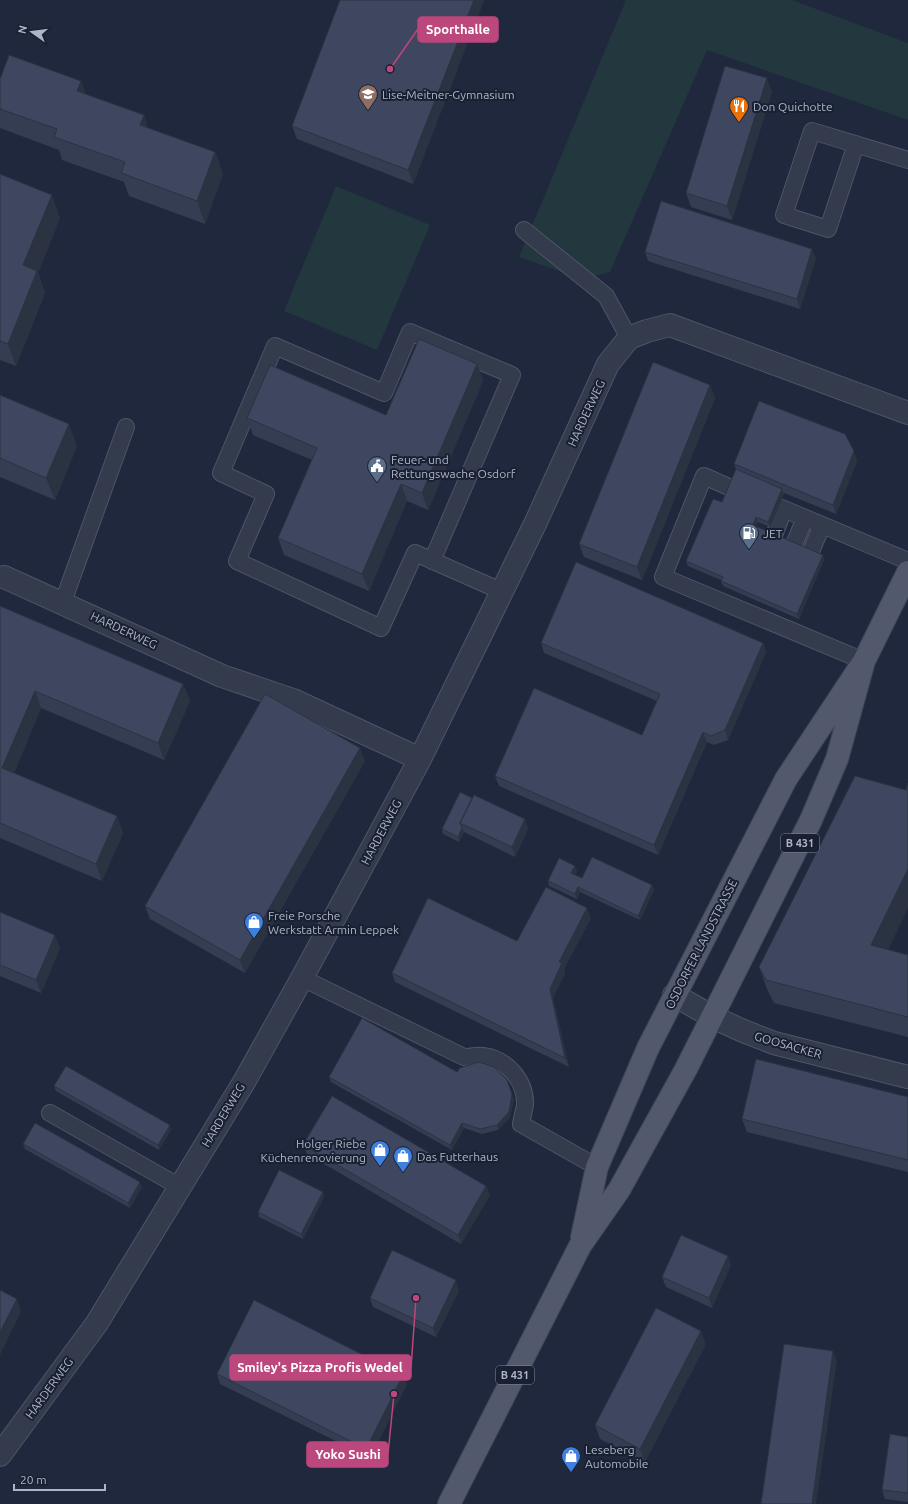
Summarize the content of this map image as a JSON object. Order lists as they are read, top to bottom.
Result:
{
  "streets": {
    "main road": ["B 431", "OSDORFER LANDSTRASSE"],
    "street": ["HARDERWEG", "GOOSACKER"]
  },
  "crossings": [
    ["OSDORFER LANDSTRASSE", "GOOSACKER"]
  ],
  "places": {
    "other": ["Sporthalle", "Smiley's Pizza Profis Wedel", "Yoko Sushi"],
    "school or university": ["Lise-Meitner-Gymnasium"],
    "restaurant": ["Don Quichotte"],
    "public building": ["Feuer- und Rettungswache Osdorf"],
    "fuel station": ["JET"],
    "shop": [
      "Freie Porsche Werkstatt Armin Leppek",
      "Holger Riebe Küchenrenovierung",
      "Das Futterhaus",
      "Leseberg Automobile"
    ]
  },
  "scale_bar": "20 m",
  "north": "left"
}
